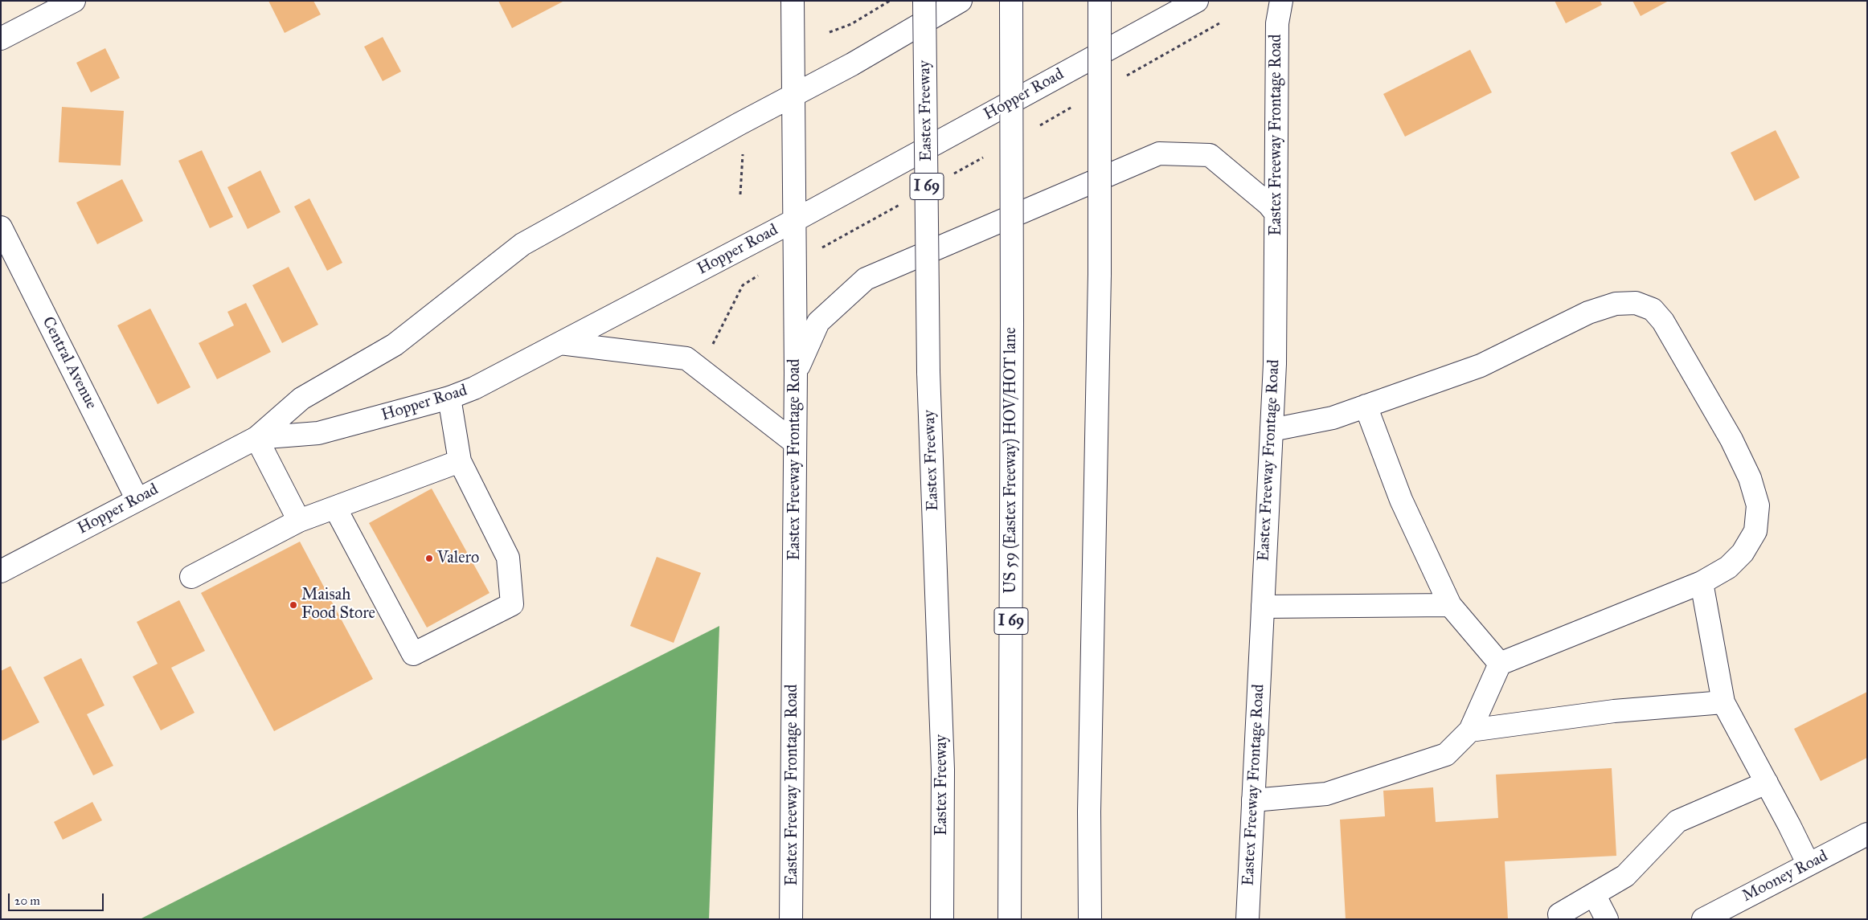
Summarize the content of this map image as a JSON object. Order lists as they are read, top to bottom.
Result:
{
  "streets": {
    "main road": [
      "Hopper Road",
      "Eastex Freeway",
      "Eastex Freeway Frontage Road",
      "I 69",
      "Central Avenue",
      "US 59 (Eastex Freeway) HOV/HOT lane",
      "Mooney Road"
    ]
  },
  "crossings": [
    ["Hopper Road", "Eastex Freeway Frontage Road"],
    ["Hopper Road", "Central Avenue"]
  ],
  "places": ["Valero", "Maisah Food Store"],
  "scale_bar": "20 m"
}
